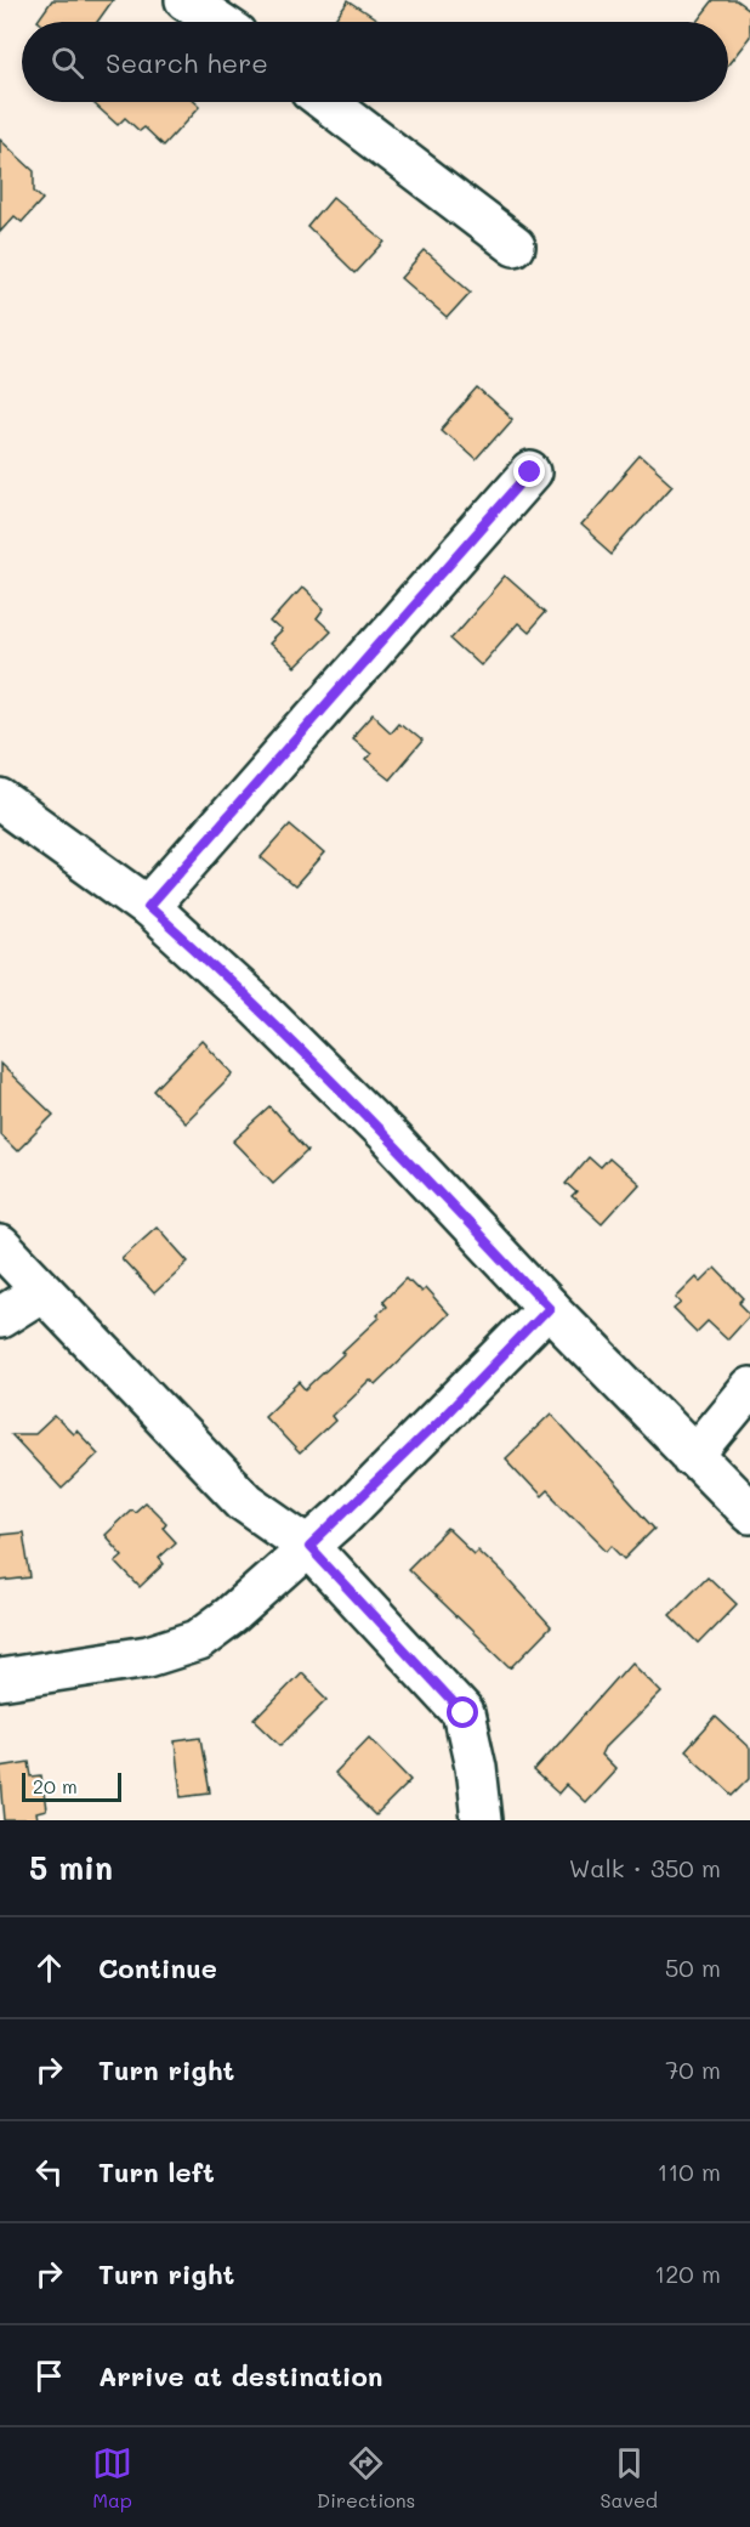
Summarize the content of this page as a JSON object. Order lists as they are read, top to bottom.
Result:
{
  "scale_bar": "20 m",
  "page": {
    "search": "Search here",
    "scale": "20 m",
    "heading": ["5 min", "Walk · 350 m"],
    "list": [
      ["Continue", "50 m"],
      ["Turn right", "70 m"],
      ["Turn left", "110 m"],
      ["Turn right", "120 m"],
      "Arrive at destination"
    ],
    "nav": ["Map", "Directions", "Saved"]
  }
}
